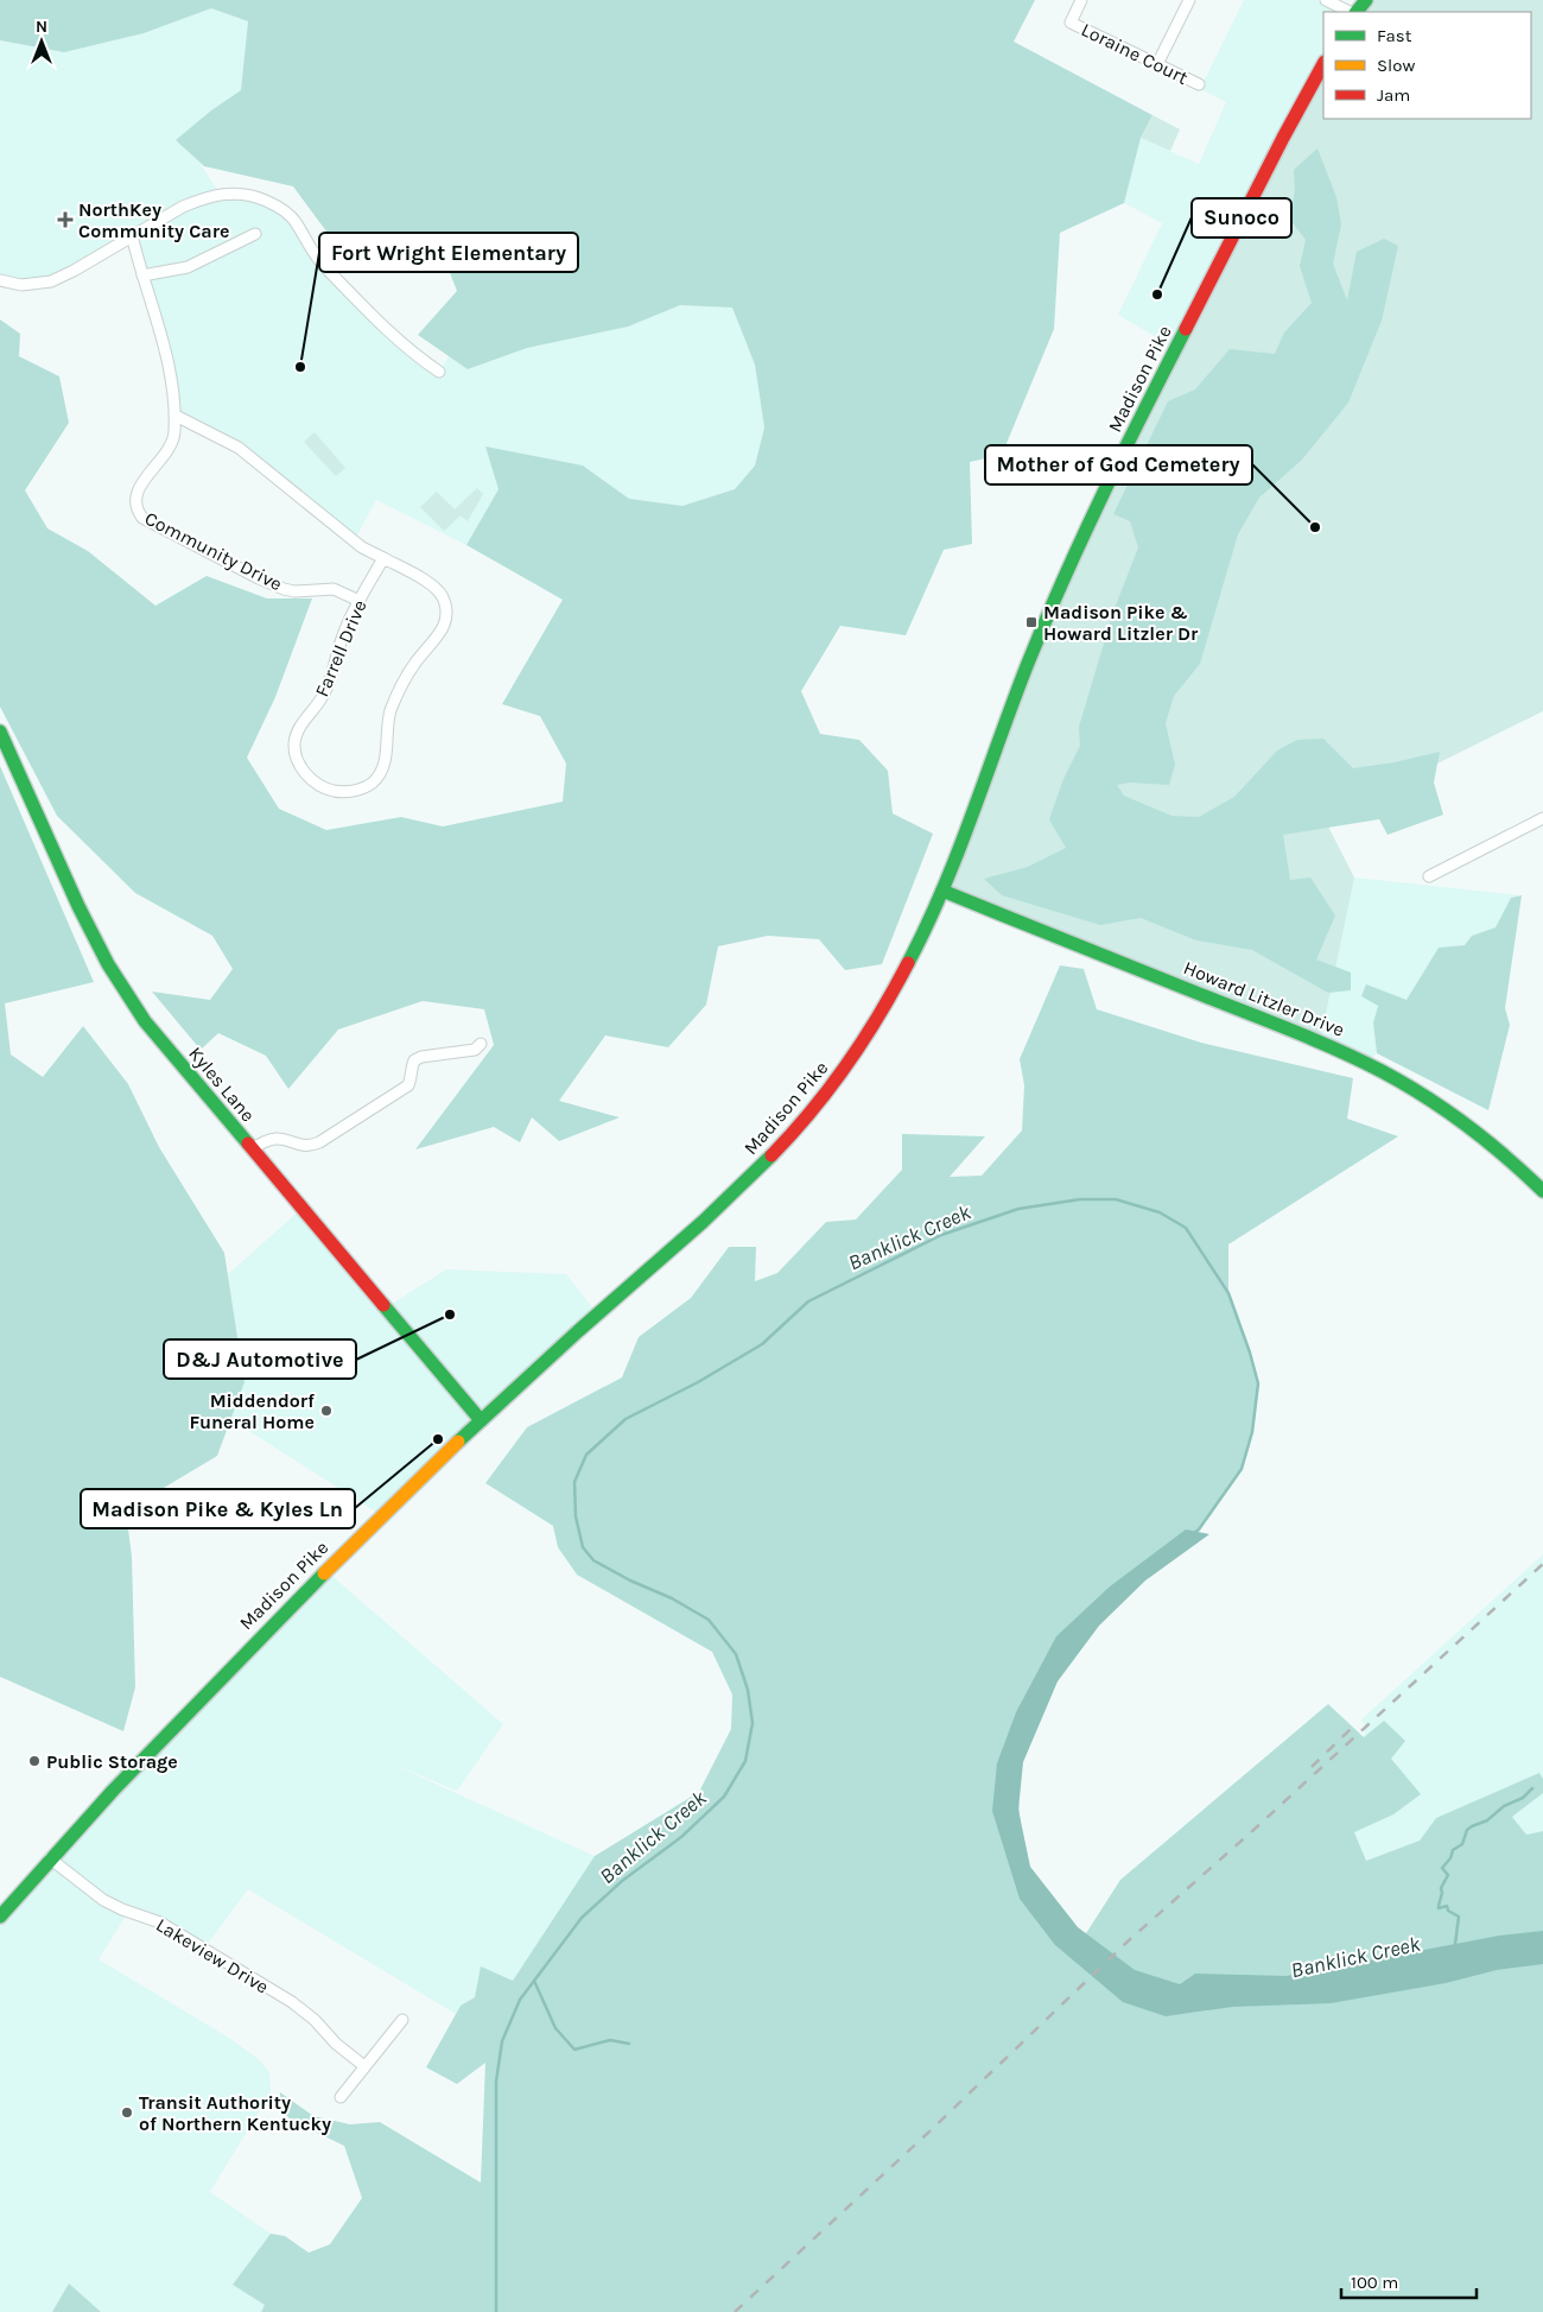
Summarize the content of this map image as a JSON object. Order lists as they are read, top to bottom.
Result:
{
  "streets": {
    "main road": ["Madison Pike", "Howard Litzler Drive", "Kyles Lane"],
    "street": [
      "Loraine Court",
      "Community Drive",
      "Farrell Drive",
      "Lakeview Drive"
    ]
  },
  "crossings": [
    ["Madison Pike", "Howard Litzler Drive"],
    ["Madison Pike", "Kyles Lane"],
    ["Madison Pike", "Lakeview Drive"],
    ["Community Drive", "Farrell Drive"]
  ],
  "water": ["Banklick Creek"],
  "places": {
    "health": ["NorthKey Community Care"],
    "other": [
      "Sunoco",
      "Fort Wright Elementary",
      "Mother of God Cemetery",
      "D&J Automotive",
      "Middendorf Funeral Home",
      "Madison Pike & Kyles Ln",
      "Public Storage",
      "Transit Authority of Northern Kentucky"
    ],
    "transit": ["Madison Pike & Howard Litzler Dr"]
  },
  "legend": ["Fast", "Slow", "Jam"],
  "scale_bar": "100 m",
  "north": "top"
}
